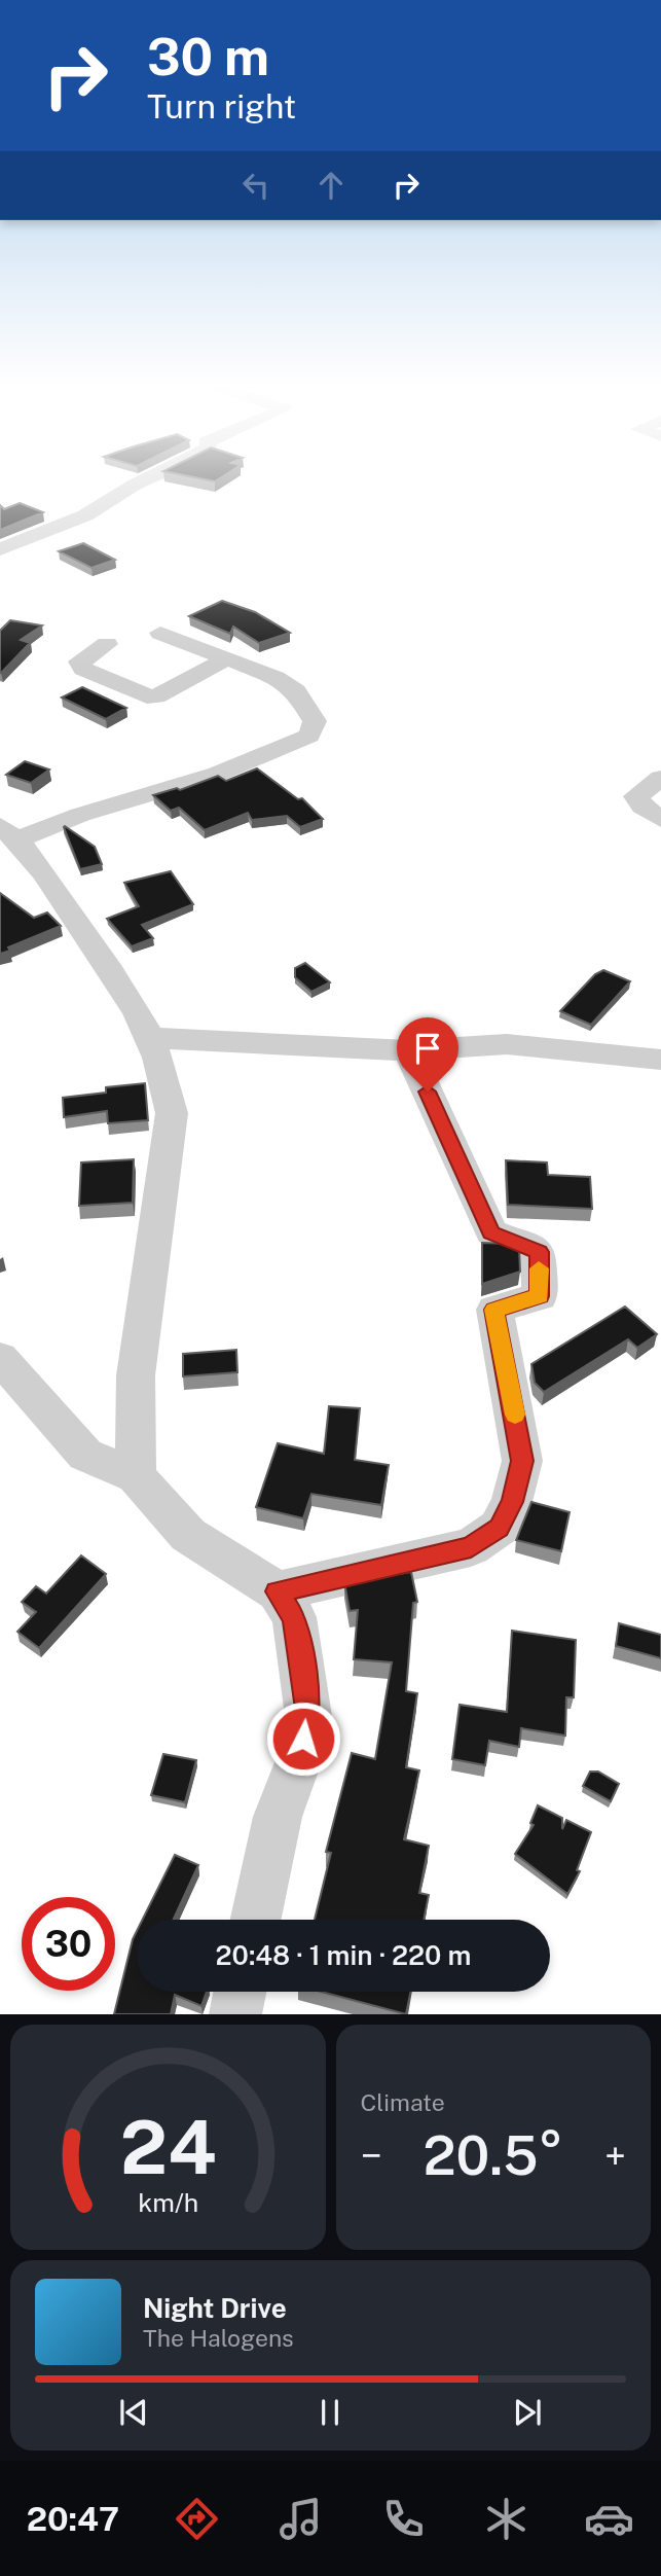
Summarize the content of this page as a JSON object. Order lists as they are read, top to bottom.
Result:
{
  "page": {
    "turn": ["30 m", "Turn right"],
    "limit": "30",
    "trip": "20:48 · 1 min · 220 m",
    "tile": "Climate",
    "heat": ["−", "20.5°", "+"],
    "song": ["Night Drive", "The Halogens"],
    "tabs": "20:47",
    "gauge": ["24", "km/h"]
  }
}
